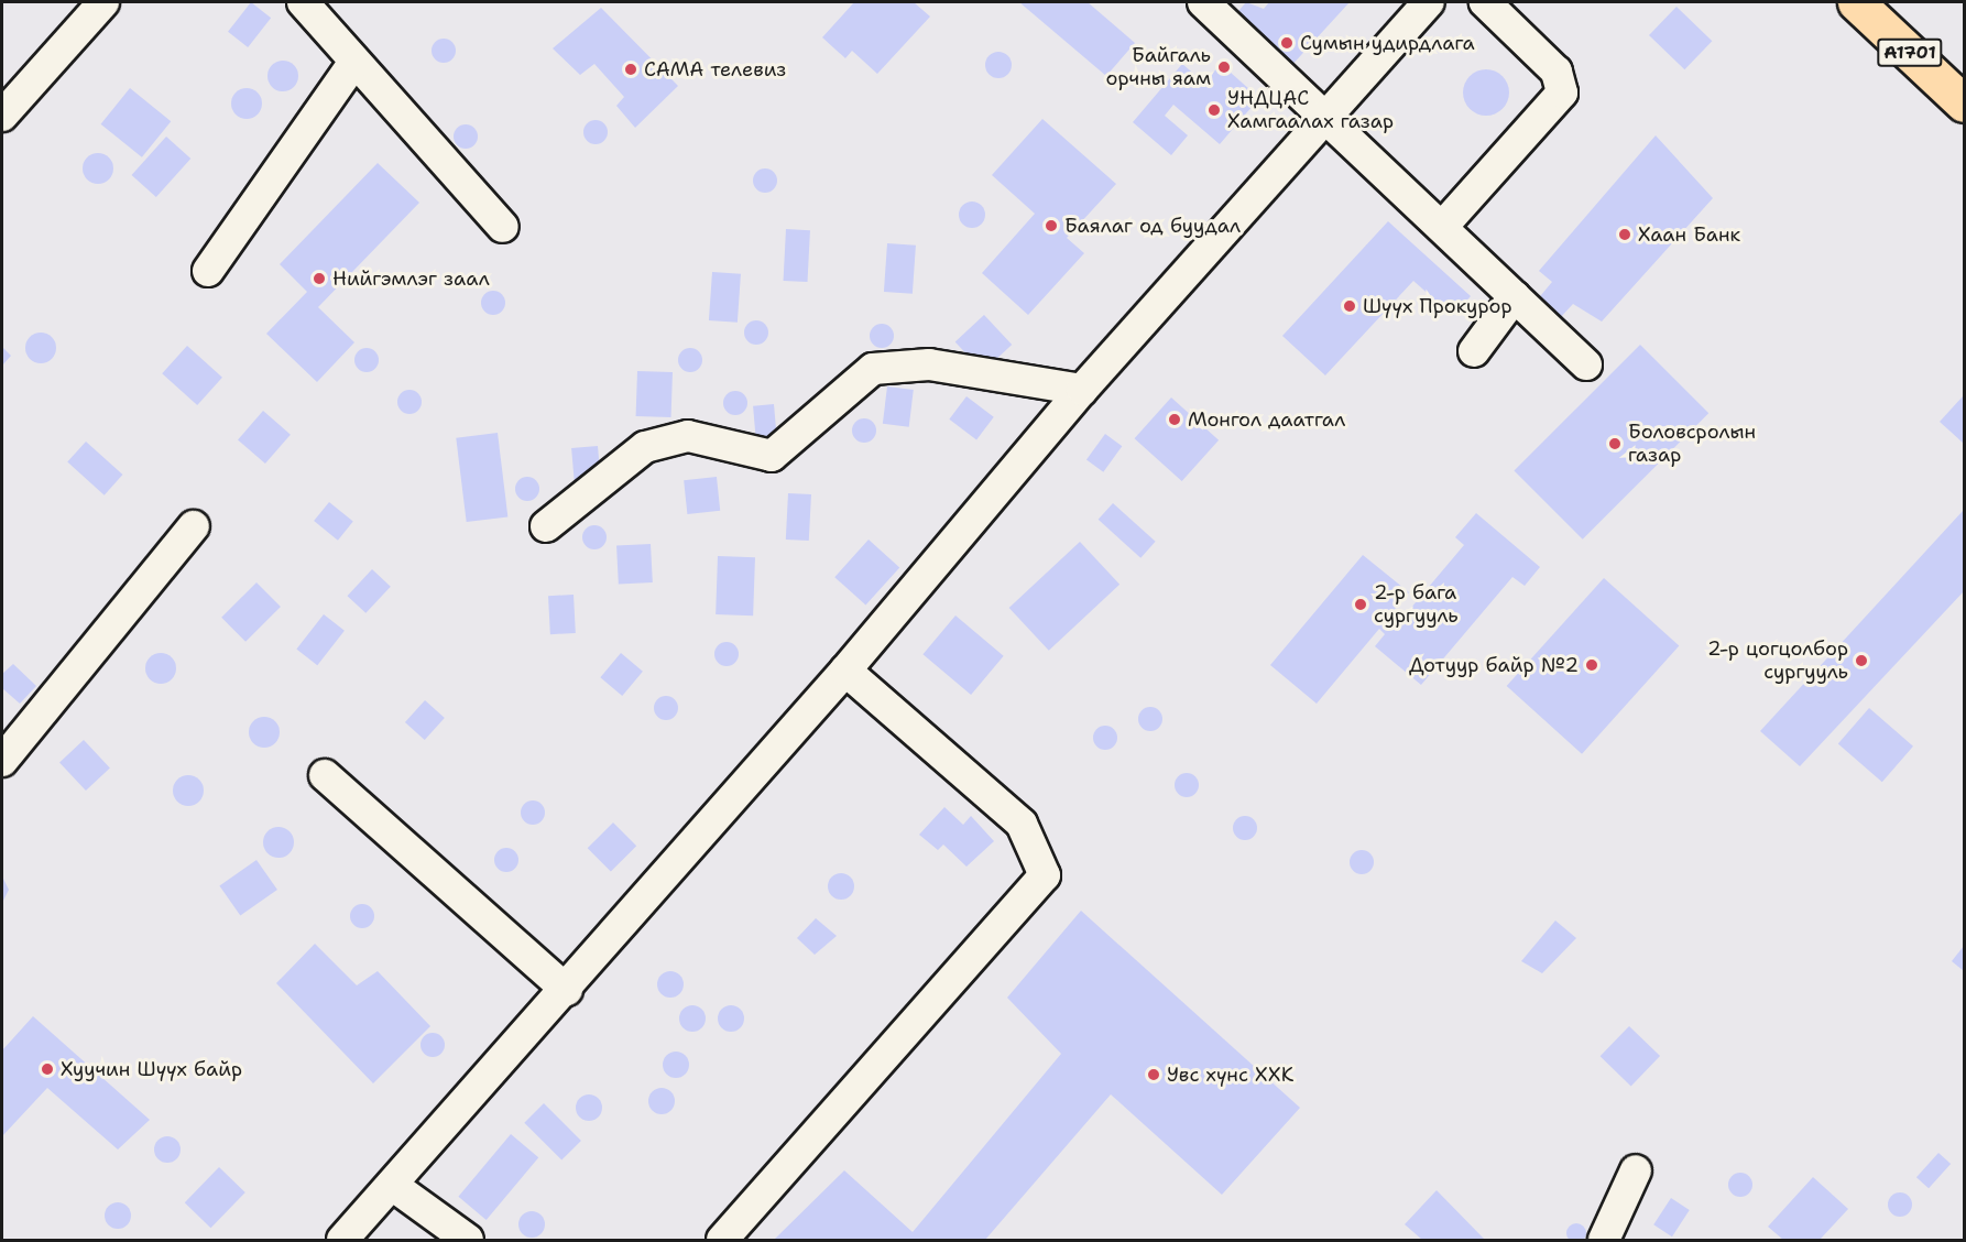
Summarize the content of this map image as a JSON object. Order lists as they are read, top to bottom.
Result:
{
  "streets": {
    "main road": ["A1701"]
  },
  "places": [
    "Сумын удирдлага",
    "Байгаль орчны яам",
    "САМА телевиз",
    "УНДЦАС Хамгаалах газар",
    "Баялаг од буудал",
    "Хаан Банк",
    "Нийгэмлэг заал",
    "Шүүх Прокурор",
    "Монгол даатгал",
    "Боловсролын газар",
    "2-р бага сургууль",
    "2-р цогцолбор сургууль",
    "Дотуур байр №2",
    "Хуучин Шүүх байр",
    "Увс хүнс ХХК"
  ]
}
